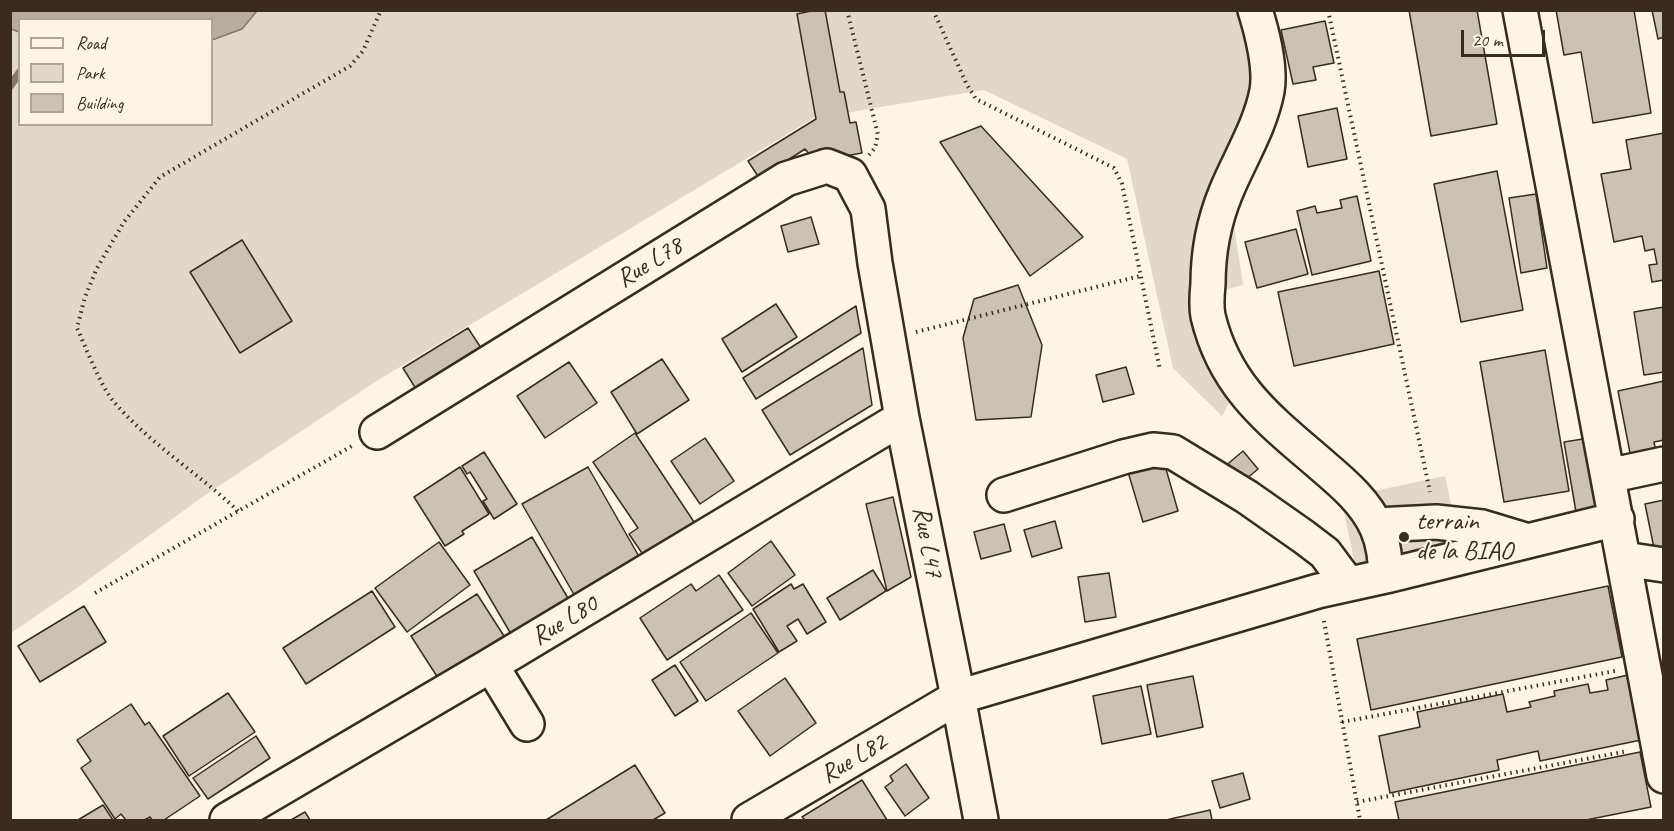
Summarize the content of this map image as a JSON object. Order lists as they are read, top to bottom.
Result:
{
  "streets": {
    "street": [
      "Rue L78",
      "Rue L47",
      "Rue L80",
      "Rue L82"
    ]
  },
  "crossings": [
    ["Rue L78", "Rue L47"],
    ["Rue L47", "Rue L80"],
    ["Rue L47", "Rue L82"]
  ],
  "places": ["terrain de la BIAO"],
  "legend": ["Road", "Park", "Building"],
  "scale_bar": "20 m"
}
